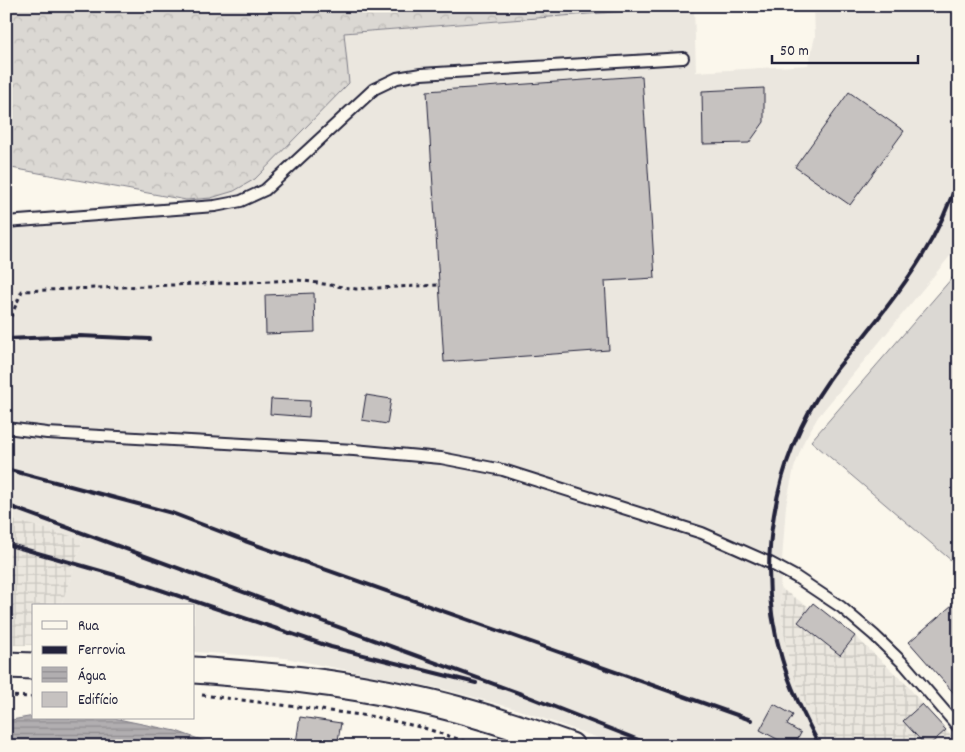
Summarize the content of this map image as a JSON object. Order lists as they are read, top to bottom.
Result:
{
  "legend": [
    "Rua",
    "Ferrovia",
    "Água",
    "Edifício"
  ],
  "scale_bar": "50 m"
}
